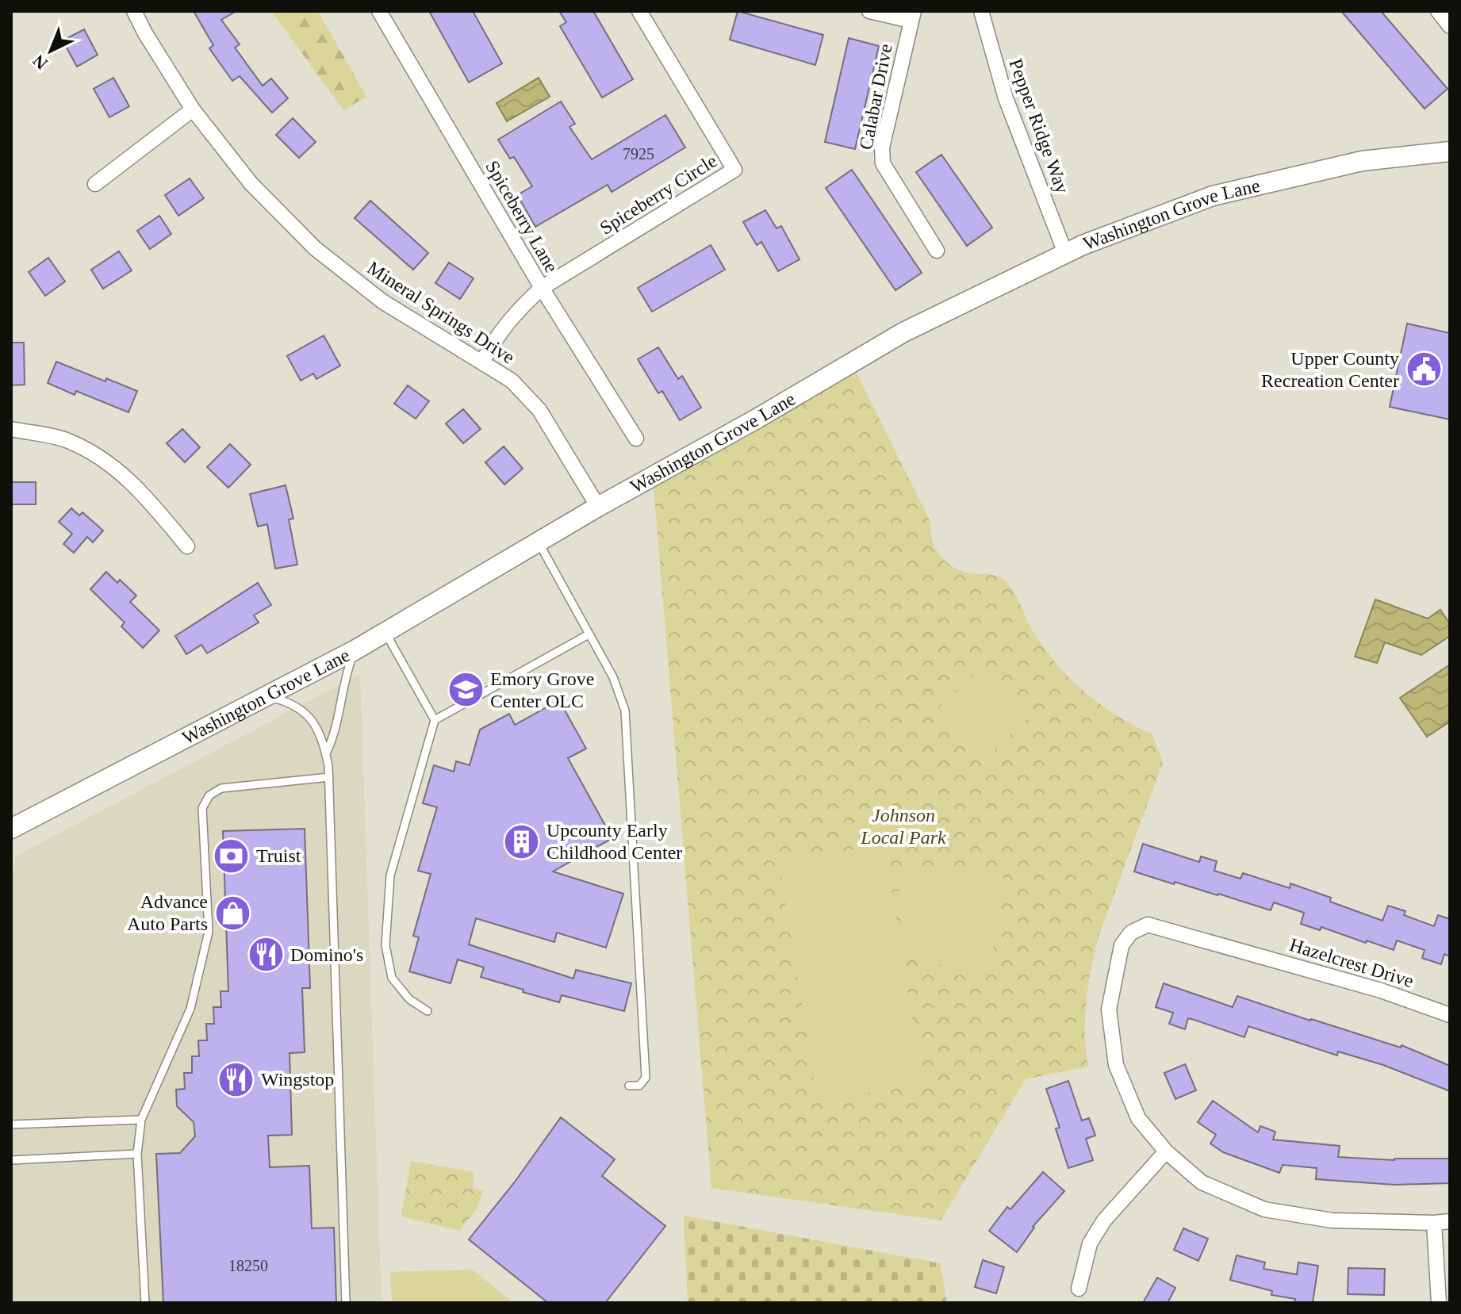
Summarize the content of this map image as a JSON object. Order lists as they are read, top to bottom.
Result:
{
  "streets": {
    "street": [
      "Calabar Drive",
      "Pepper Ridge Way",
      "Spiceberry Circle",
      "Washington Grove Lane",
      "Spiceberry Lane",
      "Mineral Springs Drive",
      "Hazelcrest Drive"
    ]
  },
  "crossings": [
    ["Pepper Ridge Way", "Washington Grove Lane"],
    ["Spiceberry Circle", "Spiceberry Lane"],
    ["Washington Grove Lane", "Mineral Springs Drive"]
  ],
  "parks": ["Johnson Local Park"],
  "places": {
    "public building": ["Upper County Recreation Center"],
    "school or university": ["Emory Grove Center OLC"],
    "building": ["Upcounty Early Childhood Center"],
    "bank": ["Truist"],
    "shop": ["Advance Auto Parts"],
    "restaurant": ["Domino's", "Wingstop"]
  },
  "house_numbers": ["7925", "18250"],
  "north": "bottom left"
}
